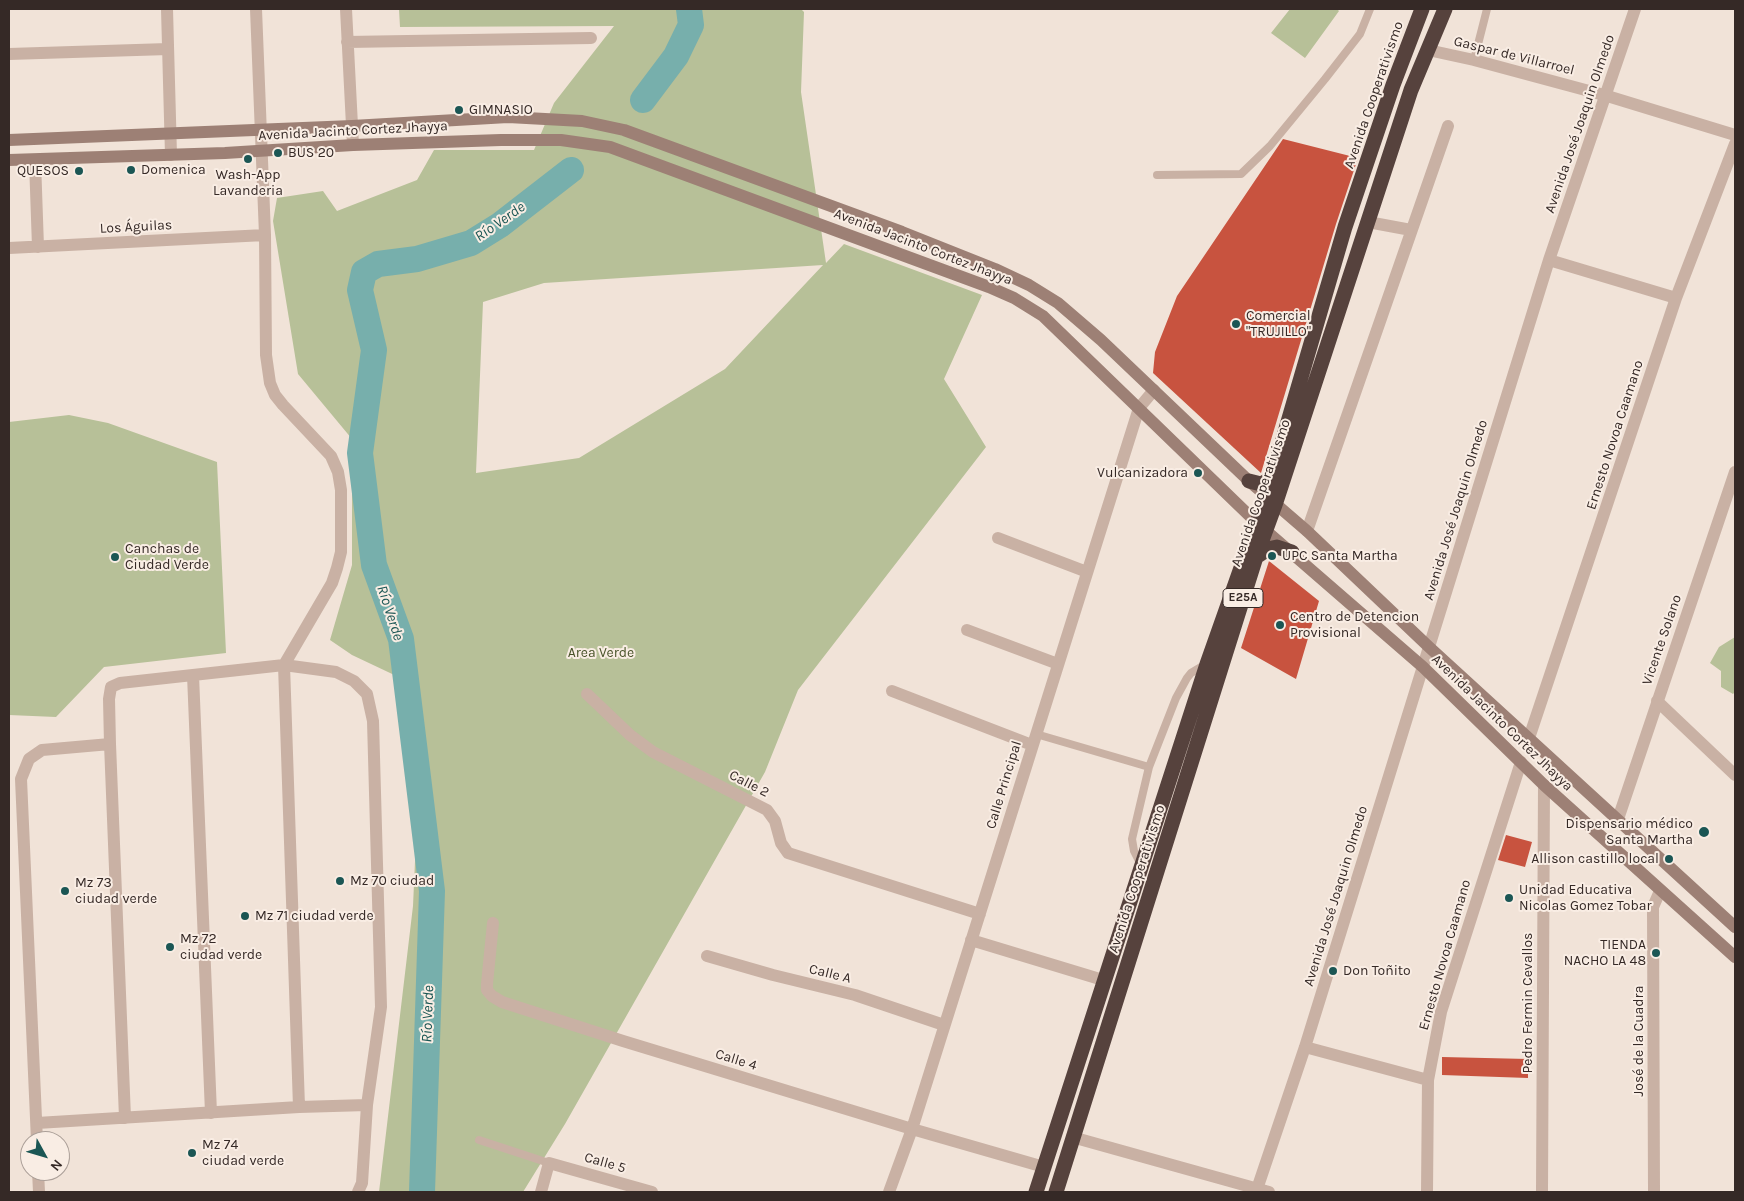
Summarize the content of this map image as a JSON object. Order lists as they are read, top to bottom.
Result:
{
  "streets": {
    "highway": ["Avenida Cooperativismo", "E25A"],
    "street": [
      "Gaspar de Villarroel",
      "Avenida José Joaquin Olmedo",
      "Avenida Jacinto Cortez Jhayya",
      "Los Águilas",
      "Ernesto Novoa Caamano",
      "Vicente Solano",
      "Calle 2",
      "Calle Principal",
      "Calle A",
      "Pedro Fermin Cevallos",
      "José de la Cuadra",
      "Calle 4",
      "Calle 5"
    ]
  },
  "crossings": [
    ["Gaspar de Villarroel", "Avenida Cooperativismo"],
    ["Gaspar de Villarroel", "Avenida José Joaquin Olmedo"],
    ["Avenida Cooperativismo", "Avenida Jacinto Cortez Jhayya"],
    ["Avenida Cooperativismo", "Calle 4"],
    ["Avenida José Joaquin Olmedo", "Avenida Jacinto Cortez Jhayya"],
    ["Avenida Jacinto Cortez Jhayya", "Ernesto Novoa Caamano"],
    ["Avenida Jacinto Cortez Jhayya", "Vicente Solano"],
    ["Avenida Jacinto Cortez Jhayya", "Calle Principal"],
    ["Avenida Jacinto Cortez Jhayya", "Pedro Fermin Cevallos"],
    ["Avenida Jacinto Cortez Jhayya", "José de la Cuadra"],
    ["Calle 2", "Calle Principal"],
    ["Calle Principal", "Calle A"],
    ["Calle Principal", "Calle 4"]
  ],
  "water": ["Río Verde"],
  "parks": ["Area Verde"],
  "places": [
    "GIMNASIO",
    "BUS 20",
    "Wash-App Lavanderia",
    "Domenica",
    "QUESOS",
    "Comercial \"TRUJILLO\"",
    "Vulcanizadora",
    "UPC Santa Martha",
    "Canchas de Ciudad Verde",
    "Centro de Detencion Provisional",
    "Dispensario médico Santa Martha",
    "Allison castillo local",
    "Mz 70 ciudad",
    "Mz 73 ciudad verde",
    "Unidad Educativa Nicolas Gomez Tobar",
    "Mz 71 ciudad verde",
    "Mz 72 ciudad verde",
    "TIENDA NACHO LA 48",
    "Don Toñito",
    "Mz 74 ciudad verde"
  ],
  "north": "bottom right"
}
